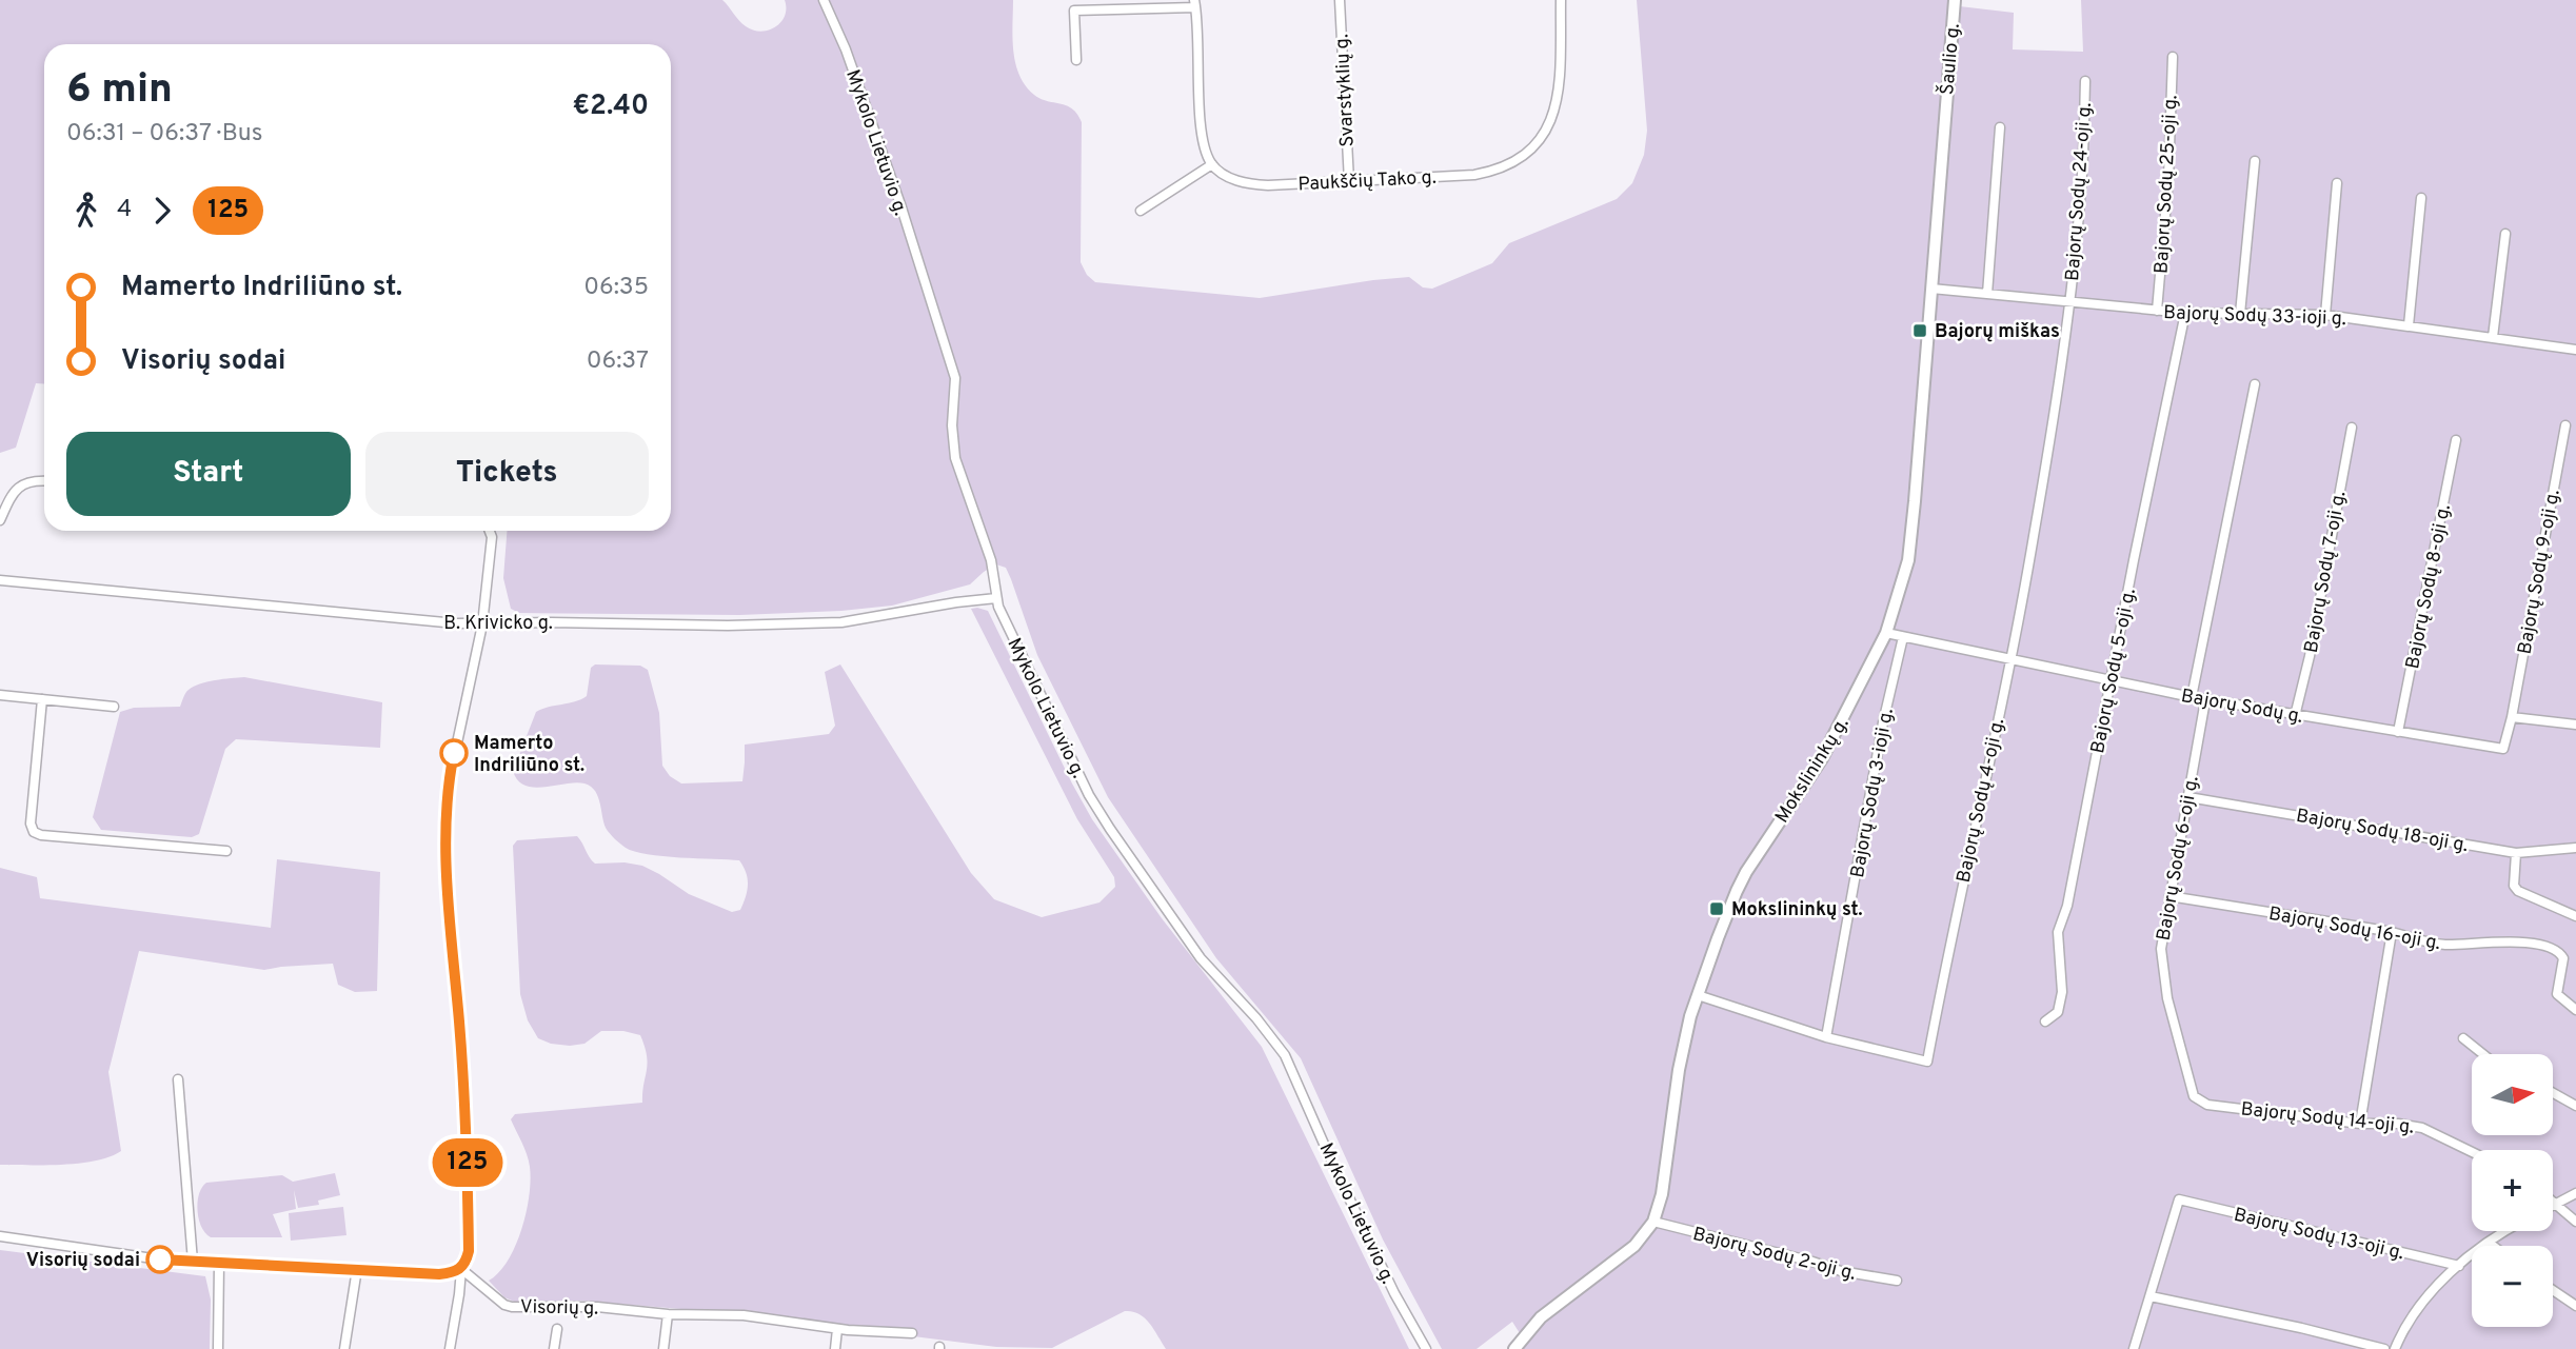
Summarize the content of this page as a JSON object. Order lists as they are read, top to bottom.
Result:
{
  "streets": {
    "street": [
      "Šaulio g.",
      "Svarstyklių g.",
      "Mykolo Lietuvio g.",
      "Paukščių Tako g.",
      "Bajorų Sodų 25-oji g.",
      "Bajorų Sodų 24-oji g.",
      "Bajorų Sodų 33-ioji g.",
      "Bajorų Sodų 7-oji g.",
      "Bajorų Sodų 9-oji g.",
      "Bajorų Sodų 8-oji g.",
      "B. Krivicko g.",
      "Bajorų Sodų 5-oji g.",
      "Bajorų Sodų g.",
      "Mokslininkų g.",
      "Bajorų Sodų 3-ioji g.",
      "Bajorų Sodų 4-oji g.",
      "Bajorų Sodų 18-oji g.",
      "Bajorų Sodų 6-oji g.",
      "Bajorų Sodų 16-oji g.",
      "Bajorų Sodų 14-oji g.",
      "Bajorų Sodų 13-oji g.",
      "Bajorų Sodų 2-oji g.",
      "Visorių g."
    ]
  },
  "crossings": [
    ["Šaulio g.", "Mokslininkų g."],
    ["Svarstyklių g.", "Paukščių Tako g."],
    ["Mykolo Lietuvio g.", "B. Krivicko g."],
    ["Bajorų Sodų 25-oji g.", "Bajorų Sodų 33-ioji g."],
    ["Bajorų Sodų 24-oji g.", "Bajorų Sodų 33-ioji g."],
    ["Bajorų Sodų 24-oji g.", "Bajorų Sodų 4-oji g."],
    ["Bajorų Sodų 33-ioji g.", "Bajorų Sodų 5-oji g."],
    ["Bajorų Sodų 33-ioji g.", "Mokslininkų g."],
    ["Bajorų Sodų 33-ioji g.", "Bajorų Sodų 4-oji g."],
    ["Bajorų Sodų 7-oji g.", "Bajorų Sodų g."],
    ["Bajorų Sodų 9-oji g.", "Bajorų Sodų g."],
    ["Bajorų Sodų 8-oji g.", "Bajorų Sodų g."],
    ["Bajorų Sodų 5-oji g.", "Bajorų Sodų g."],
    ["Bajorų Sodų g.", "Mokslininkų g."],
    ["Bajorų Sodų g.", "Bajorų Sodų 3-ioji g."],
    ["Bajorų Sodų g.", "Bajorų Sodų 4-oji g."],
    ["Bajorų Sodų g.", "Bajorų Sodų 6-oji g."],
    ["Mokslininkų g.", "Bajorų Sodų 4-oji g."],
    ["Mokslininkų g.", "Bajorų Sodų 2-oji g."],
    ["Bajorų Sodų 3-ioji g.", "Bajorų Sodų 4-oji g."],
    ["Bajorų Sodų 18-oji g.", "Bajorų Sodų 6-oji g."],
    ["Bajorų Sodų 6-oji g.", "Bajorų Sodų 16-oji g."],
    ["Bajorų Sodų 6-oji g.", "Bajorų Sodų 14-oji g."]
  ],
  "places": {
    "transit": ["Bajorų miškas", "Mokslininkų st."],
    "other": ["Mamerto Indriliūno st.", "Visorių sodai"]
  },
  "lines": ["bus line 125"],
  "north": "right",
  "page": {
    "on_map": "125",
    "heading": ["6 min", "06:31 – 06:37 · Bus", "€2.40"],
    "legs": ["4", "125"],
    "list": [
      {
        "name": "Mamerto Indriliūno st.",
        "value": "06:35"
      },
      {
        "name": "Visorių sodai",
        "value": "06:37"
      }
    ],
    "buttons": ["Start", "Tickets"],
    "map_buttons": ["+", "−"]
  }
}
